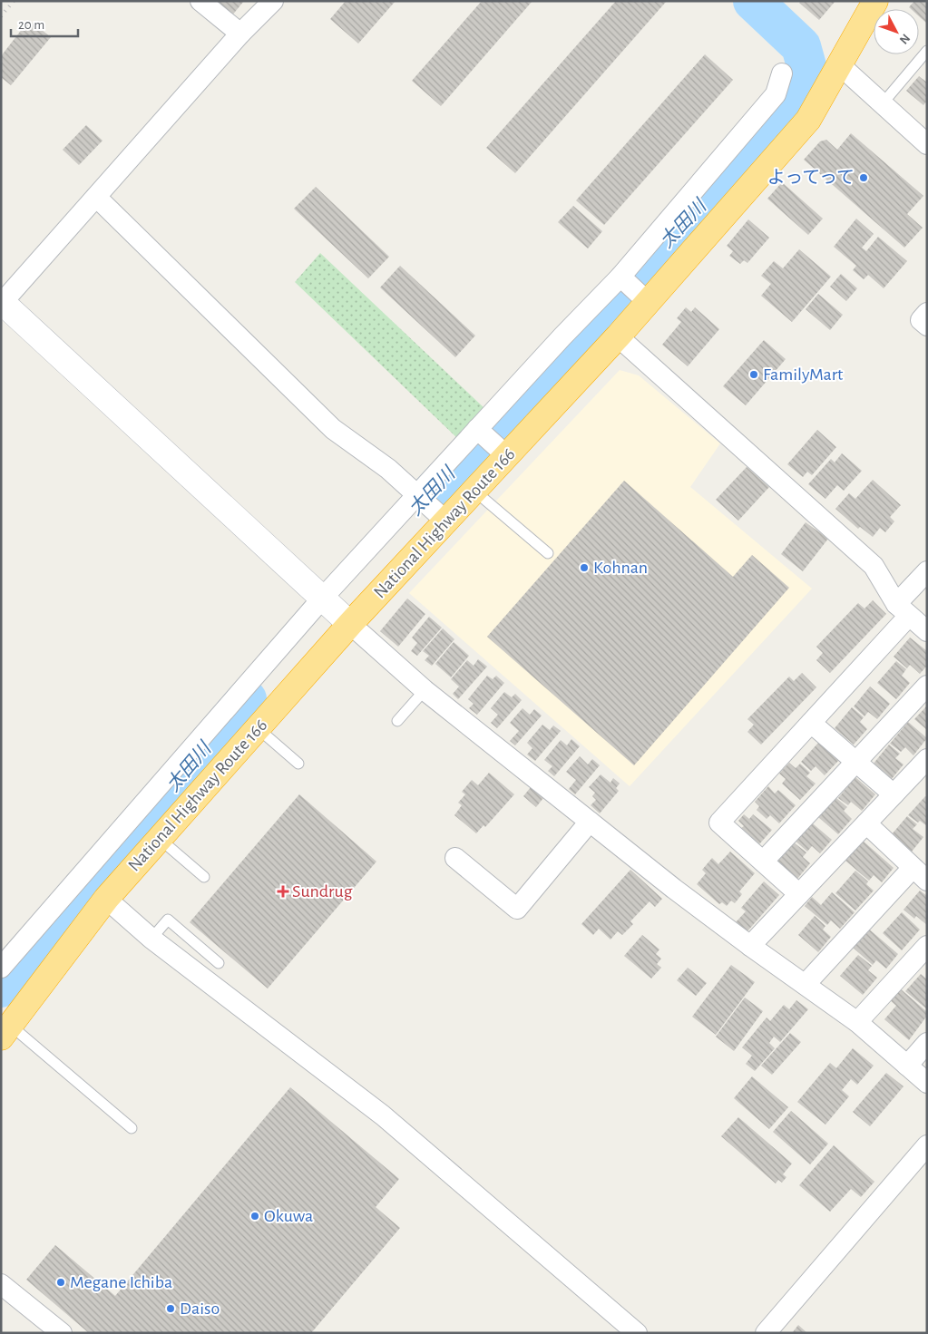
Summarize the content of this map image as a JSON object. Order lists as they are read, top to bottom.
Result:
{
  "streets": {
    "highway": ["National Highway Route 166"]
  },
  "water": ["太田川"],
  "places": {
    "other": [
      "よってって",
      "FamilyMart",
      "Kohnan",
      "Okuwa",
      "Megane Ichiba",
      "Daiso"
    ],
    "health": ["Sundrug"]
  },
  "scale_bar": "20 m",
  "north": "bottom right"
}
